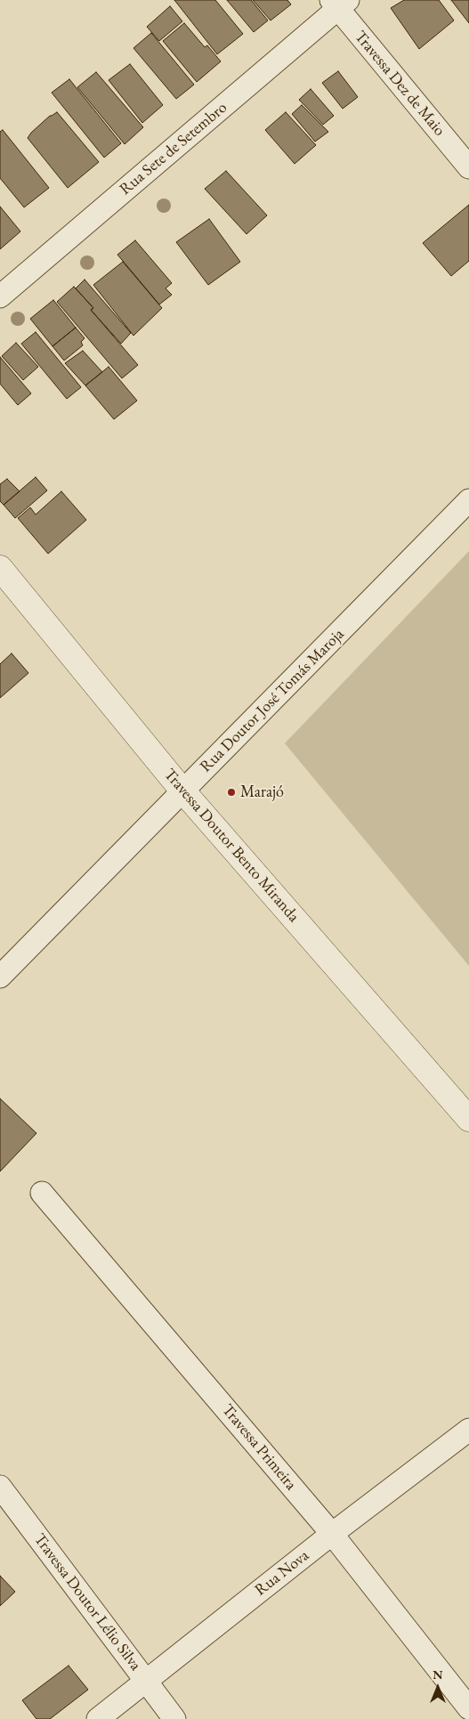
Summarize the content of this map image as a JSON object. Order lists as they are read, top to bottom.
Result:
{
  "streets": {
    "street": [
      "Travessa Dez de Maio",
      "Rua Sete de Setembro",
      "Rua Doutor José Tomás Maroja",
      "Travessa Doutor Bento Miranda",
      "Travessa Primeira",
      "Rua Nova",
      "Travessa Doutor Lélio Silva"
    ]
  },
  "crossings": [
    ["Travessa Dez de Maio", "Rua Sete de Setembro"],
    ["Rua Doutor José Tomás Maroja", "Travessa Doutor Bento Miranda"],
    ["Travessa Primeira", "Rua Nova"],
    ["Rua Nova", "Travessa Doutor Lélio Silva"]
  ],
  "places": ["Marajó"],
  "north": "top"
}
